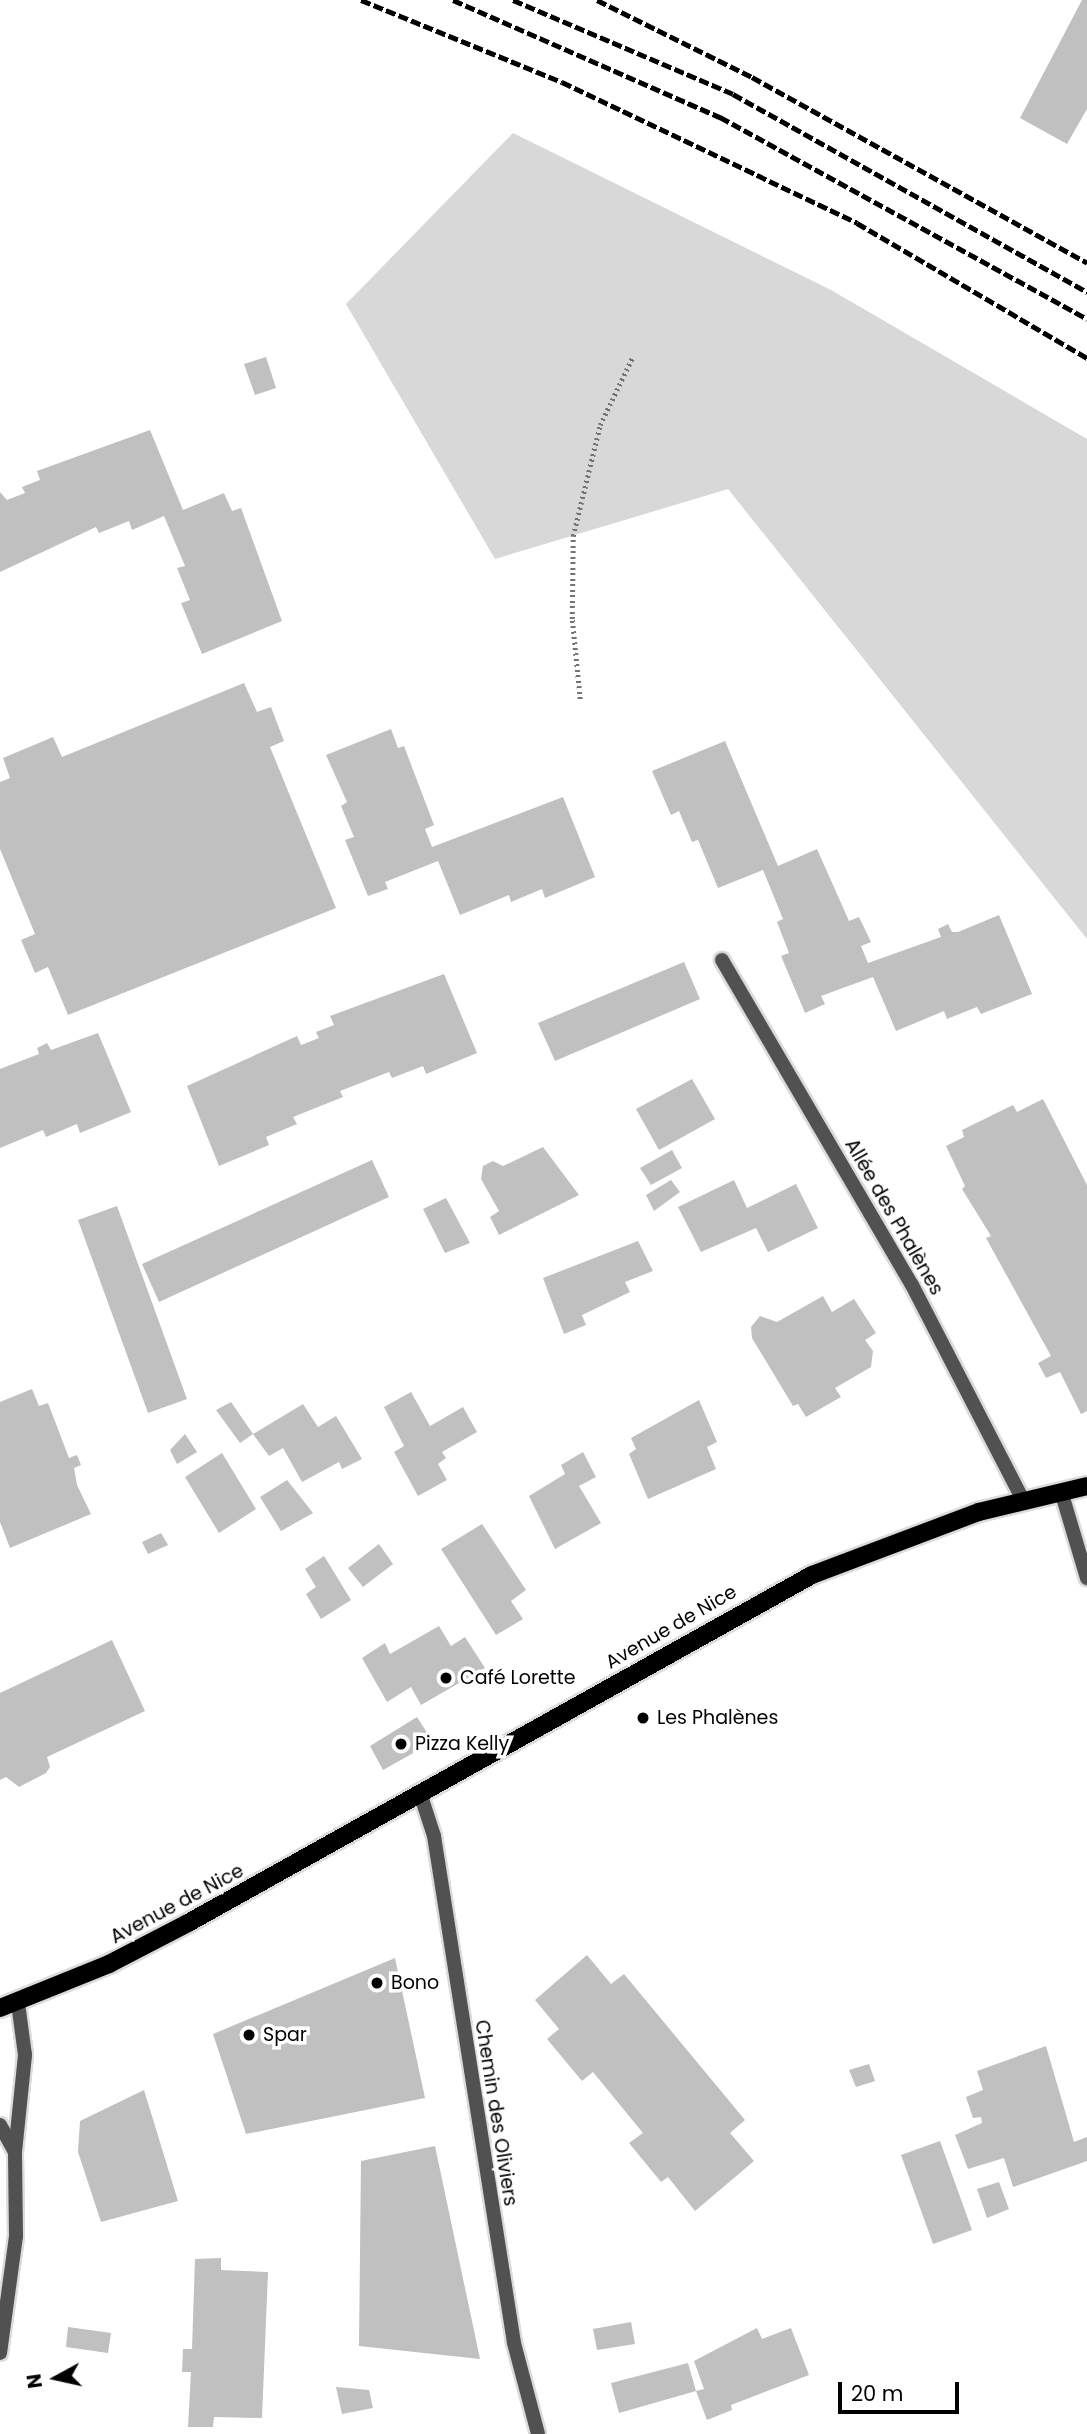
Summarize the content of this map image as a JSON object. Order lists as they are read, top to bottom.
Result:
{
  "streets": {
    "main road": ["Avenue de Nice"],
    "street": ["Allée des Phalènes", "Chemin des Oliviers"]
  },
  "crossings": [
    ["Allée des Phalènes", "Avenue de Nice"],
    ["Avenue de Nice", "Chemin des Oliviers"]
  ],
  "places": [
    "Café Lorette",
    "Les Phalènes",
    "Pizza Kelly",
    "Bono",
    "Spar"
  ],
  "scale_bar": "20 m",
  "north": "left"
}
